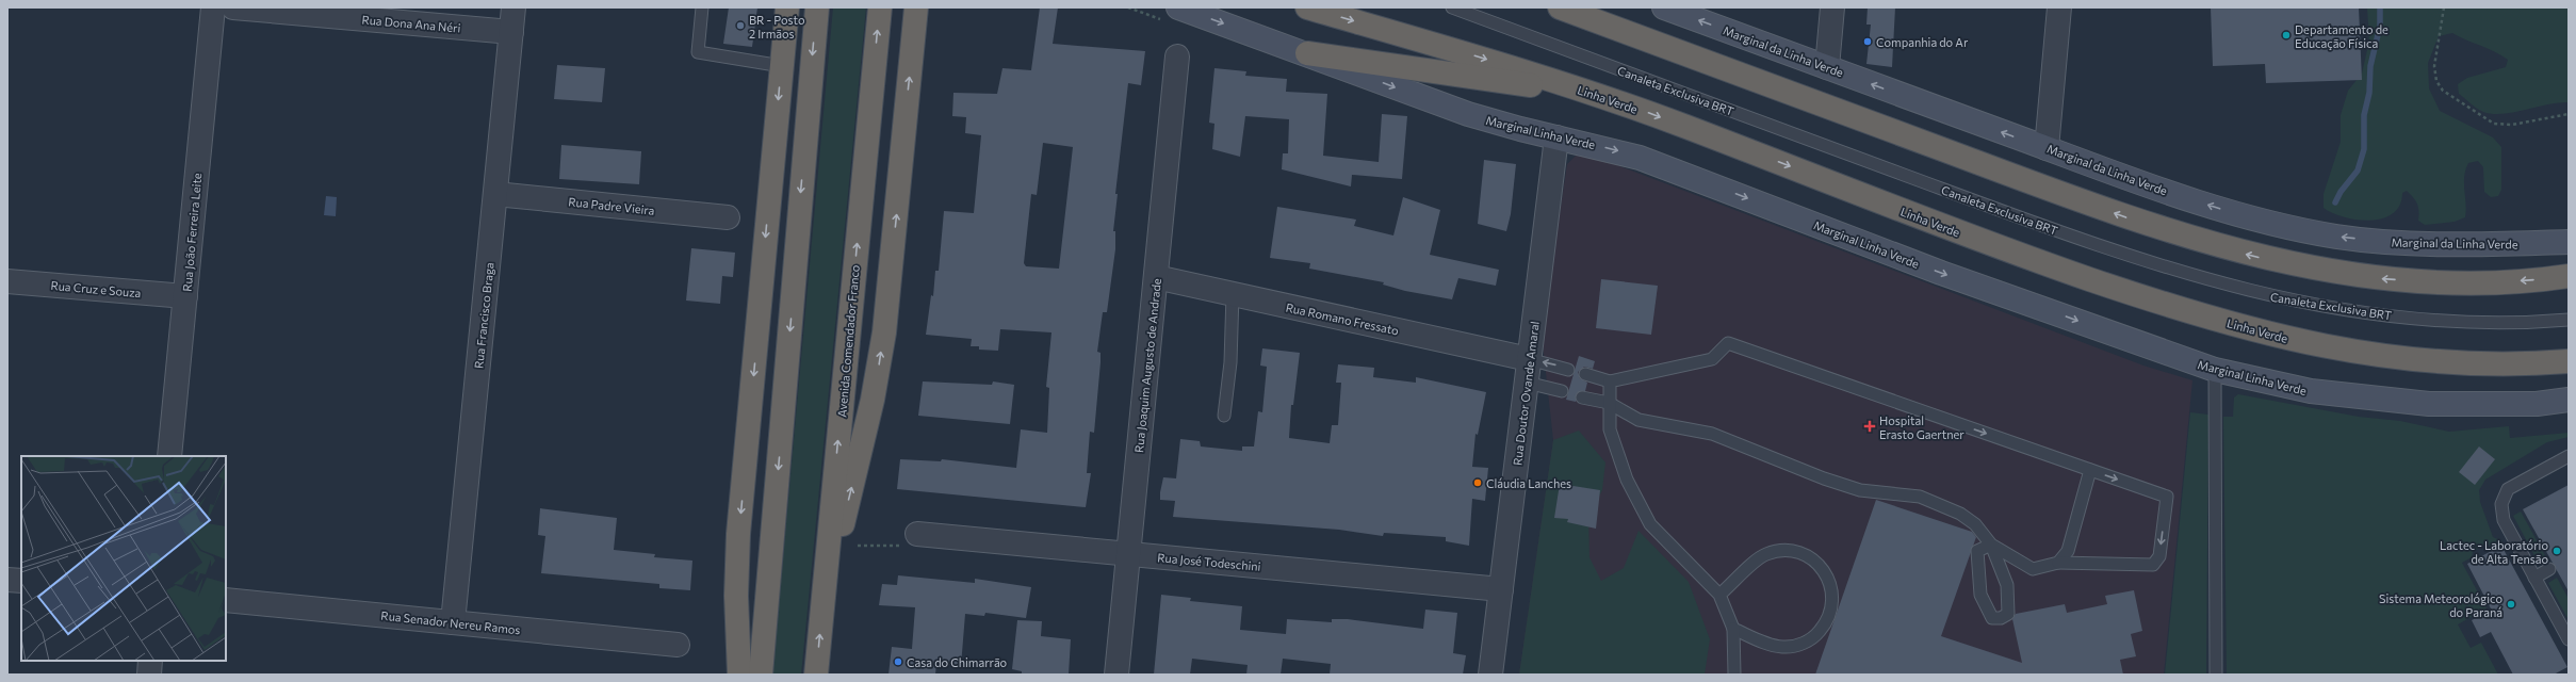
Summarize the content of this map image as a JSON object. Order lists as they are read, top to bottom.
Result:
{
  "streets": {
    "highway": ["Linha Verde", "Avenida Comendador Franco"],
    "main road": ["Marginal da Linha Verde", "Marginal Linha Verde"],
    "street": [
      "Rua Dona Ana Néri",
      "Rua Padre Vieira",
      "Rua João Ferreira Leite",
      "Rua Cruz e Souza",
      "Rua Francisco Braga",
      "Rua Romano Fressato",
      "Rua Joaquim Augusto de Andrade",
      "Rua Doutor Ovande Amaral",
      "Rua José Todeschini",
      "Rua Senador Nereu Ramos"
    ],
    "lane": ["Canaleta Exclusiva BRT"]
  },
  "crossings": [
    ["Rua Dona Ana Néri", "Rua Francisco Braga"],
    ["Marginal Linha Verde", "Rua Doutor Ovande Amaral"],
    ["Rua Padre Vieira", "Rua Francisco Braga"],
    ["Rua João Ferreira Leite", "Rua Cruz e Souza"],
    ["Rua Francisco Braga", "Rua Senador Nereu Ramos"],
    ["Rua Romano Fressato", "Rua Joaquim Augusto de Andrade"],
    ["Rua Romano Fressato", "Rua Doutor Ovande Amaral"],
    ["Rua Joaquim Augusto de Andrade", "Rua José Todeschini"],
    ["Rua Doutor Ovande Amaral", "Rua José Todeschini"]
  ],
  "one_way": ["Marginal da Linha Verde", "Marginal Linha Verde"],
  "places": {
    "other": [
      "BR - Posto 2 Irmãos",
      "Departamento de Educação Física",
      "Companhia do Ar",
      "Cláudia Lanches",
      "Lactec - Laboratório de Alta Tensão",
      "Sistema Meteorológico do Paraná",
      "Casa do Chimarrão"
    ],
    "health": ["Hospital Erasto Gaertner"]
  }
}
